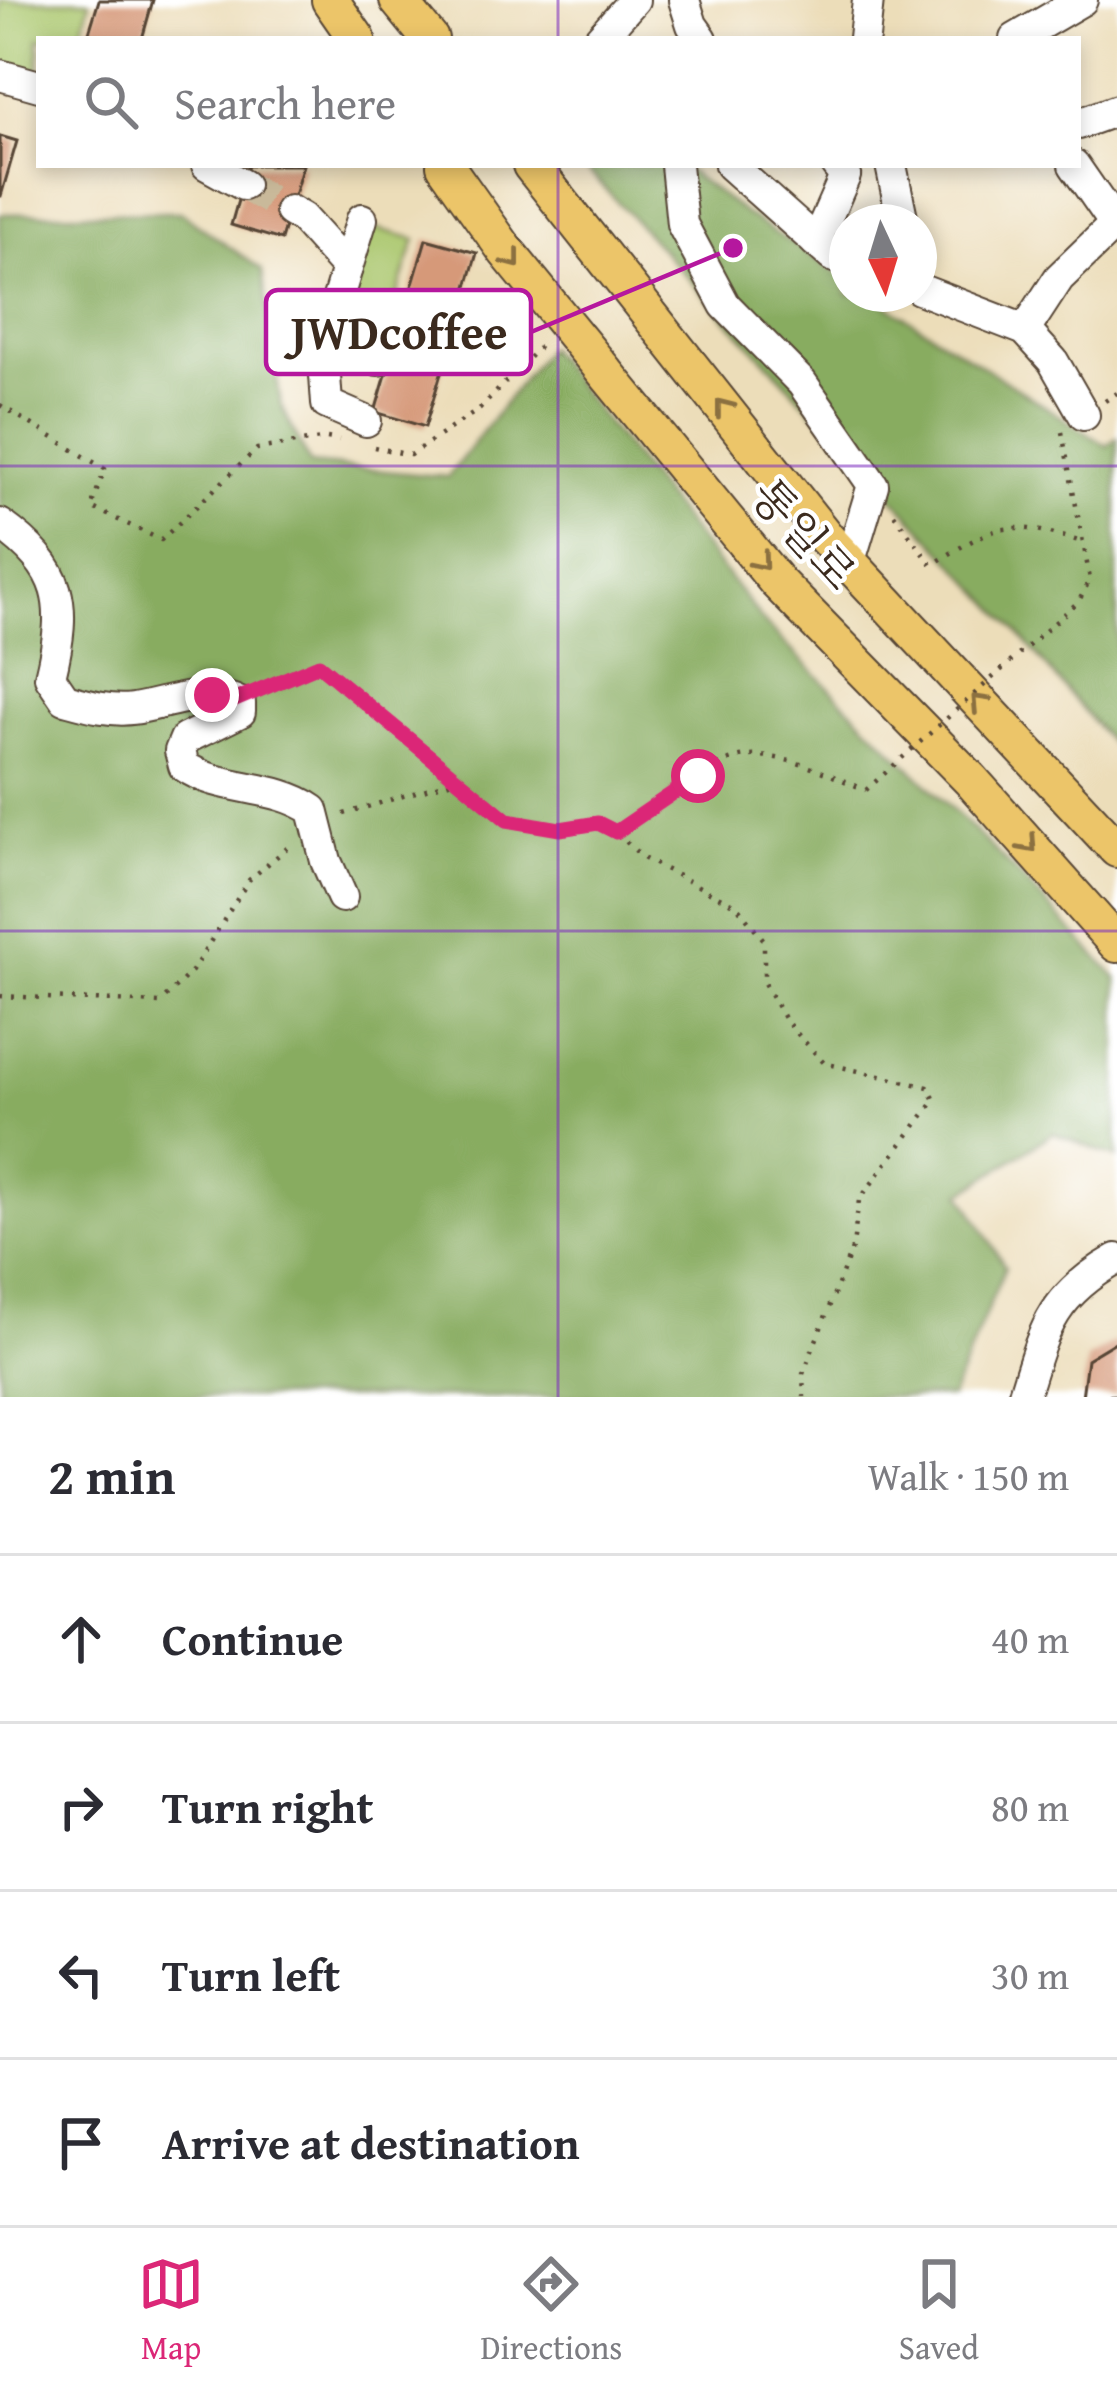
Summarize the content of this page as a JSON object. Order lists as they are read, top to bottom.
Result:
{
  "streets": {
    "main road": ["통일로"]
  },
  "places": ["JWDcoffee"],
  "north": "bottom",
  "page": {
    "search": "Search here",
    "heading": ["2 min", "Walk · 150 m"],
    "list": [
      ["Continue", "40 m"],
      ["Turn right", "80 m"],
      ["Turn left", "30 m"],
      "Arrive at destination"
    ],
    "nav": ["Map", "Directions", "Saved"]
  }
}
